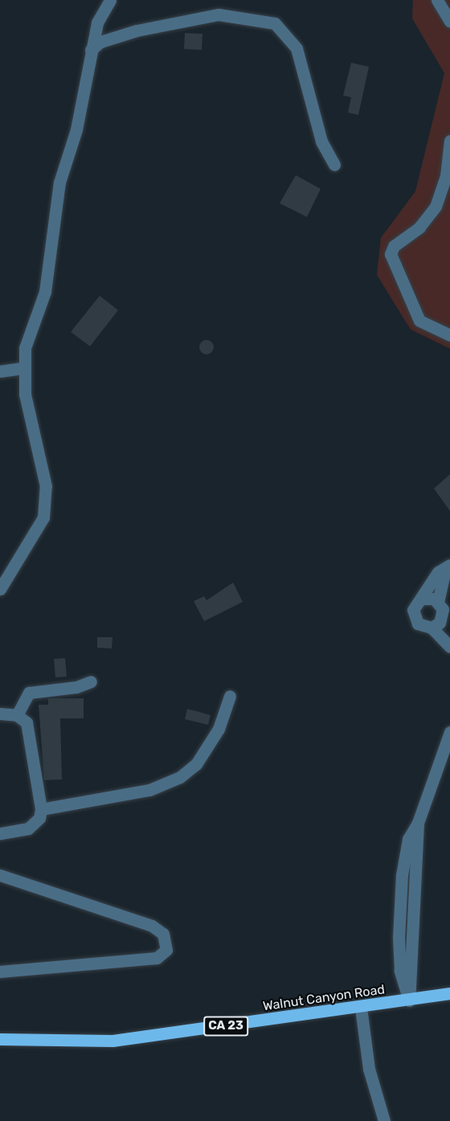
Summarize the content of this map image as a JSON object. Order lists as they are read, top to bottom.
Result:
{
  "streets": {
    "main road": ["Walnut Canyon Road", "CA 23"]
  }
}
